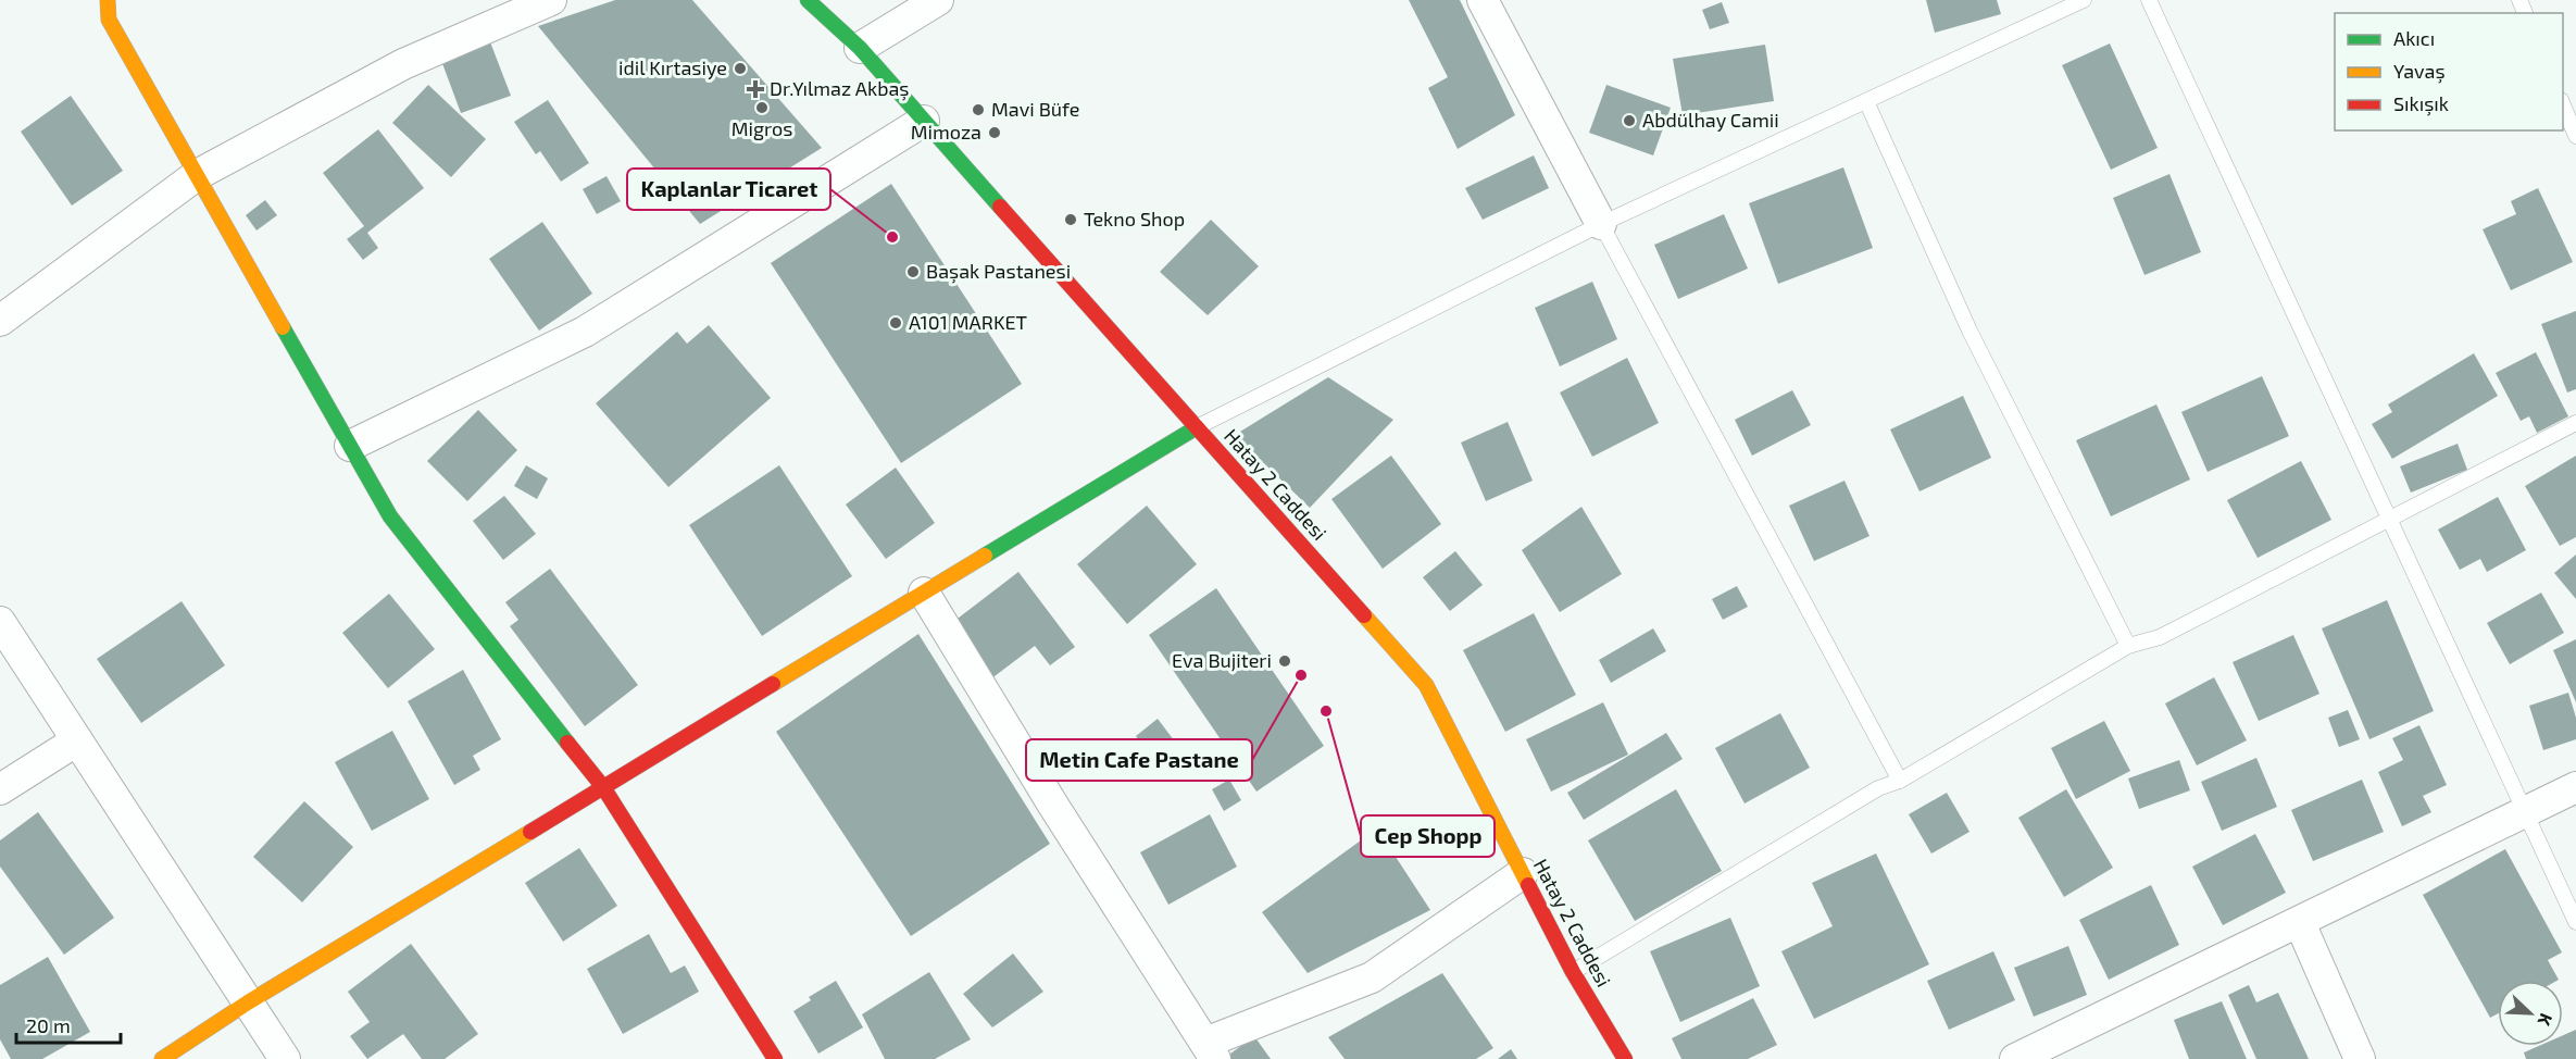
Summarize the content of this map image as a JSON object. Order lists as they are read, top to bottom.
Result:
{
  "streets": {
    "street": ["Hatay 2 Caddesi"]
  },
  "places": {
    "other": [
      "idil Kırtasiye",
      "Migros",
      "Mavi Büfe",
      "Abdülhay Camii",
      "Mimoza",
      "Tekno Shop",
      "Kaplanlar Ticaret",
      "Başak Pastanesi",
      "A101 MARKET",
      "Eva Bujiteri",
      "Metin Cafe Pastane",
      "Cep Shopp"
    ],
    "health": ["Dr.Yılmaz Akbaş"]
  },
  "legend": ["Akıcı", "Yavaş", "Sıkışık"],
  "scale_bar": "20 m",
  "north": "bottom right"
}
